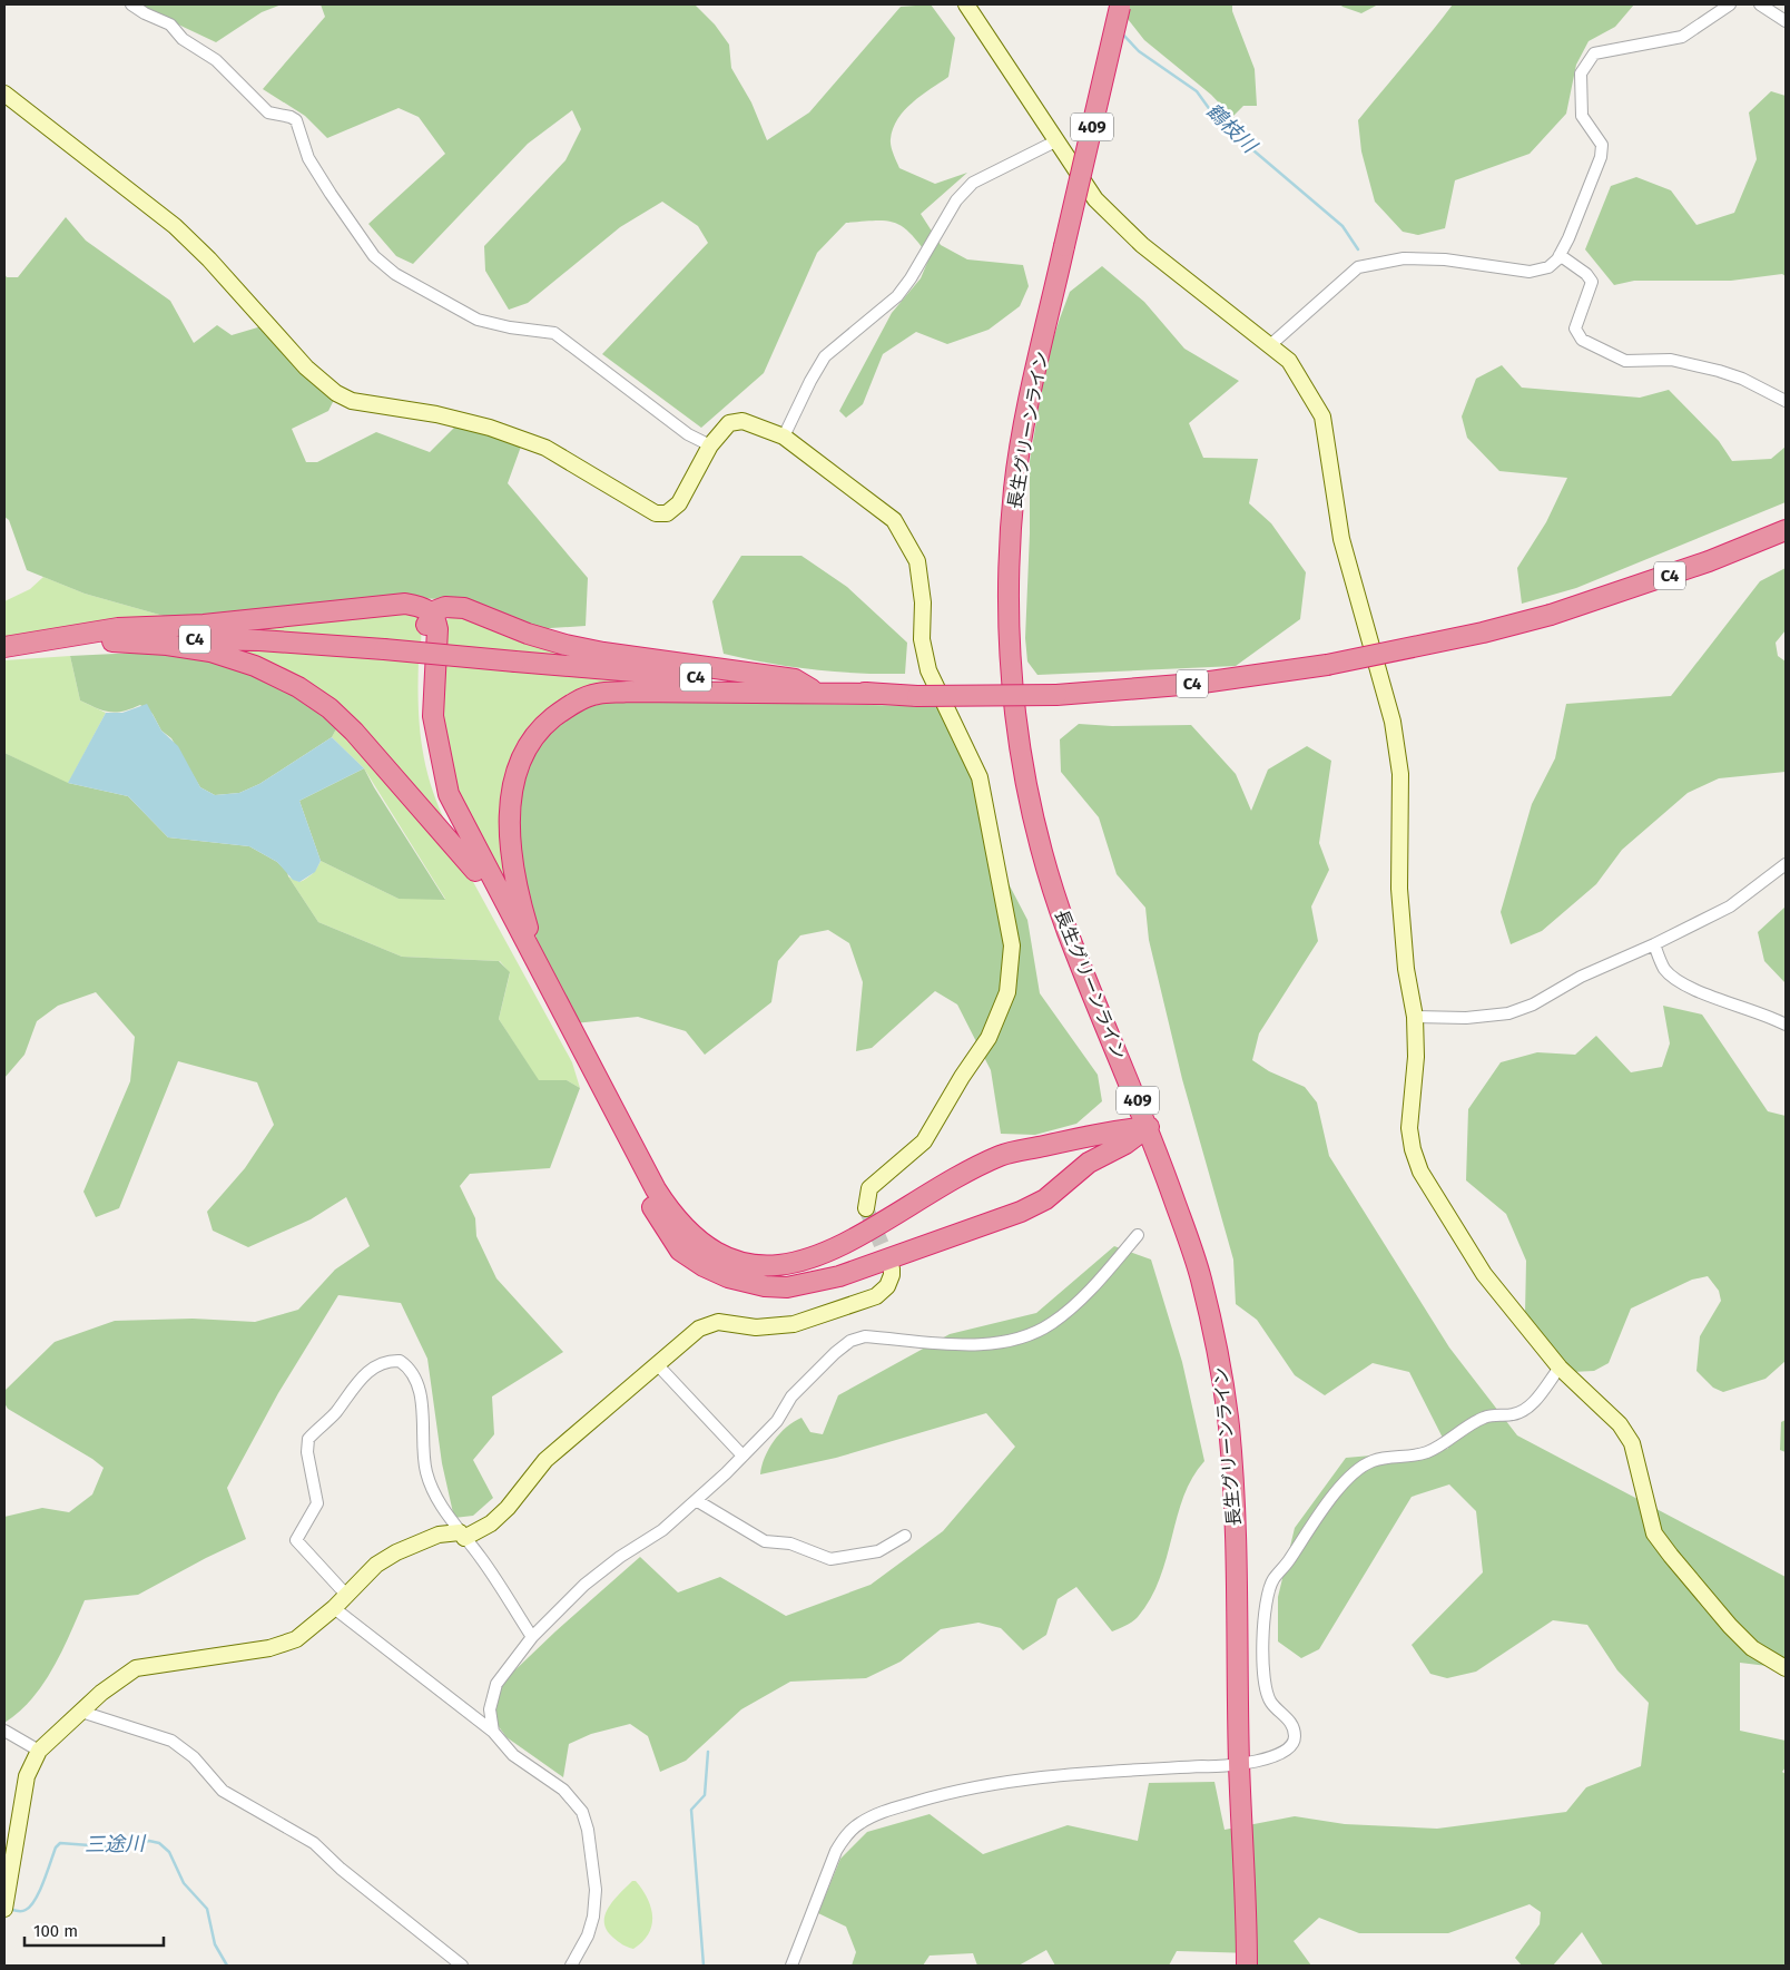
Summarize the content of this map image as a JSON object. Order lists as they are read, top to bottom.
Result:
{
  "streets": {
    "highway": ["409", "長生グリーンライン", "C4"]
  },
  "water": ["鶴枝川", "三途川"],
  "scale_bar": "100 m"
}
